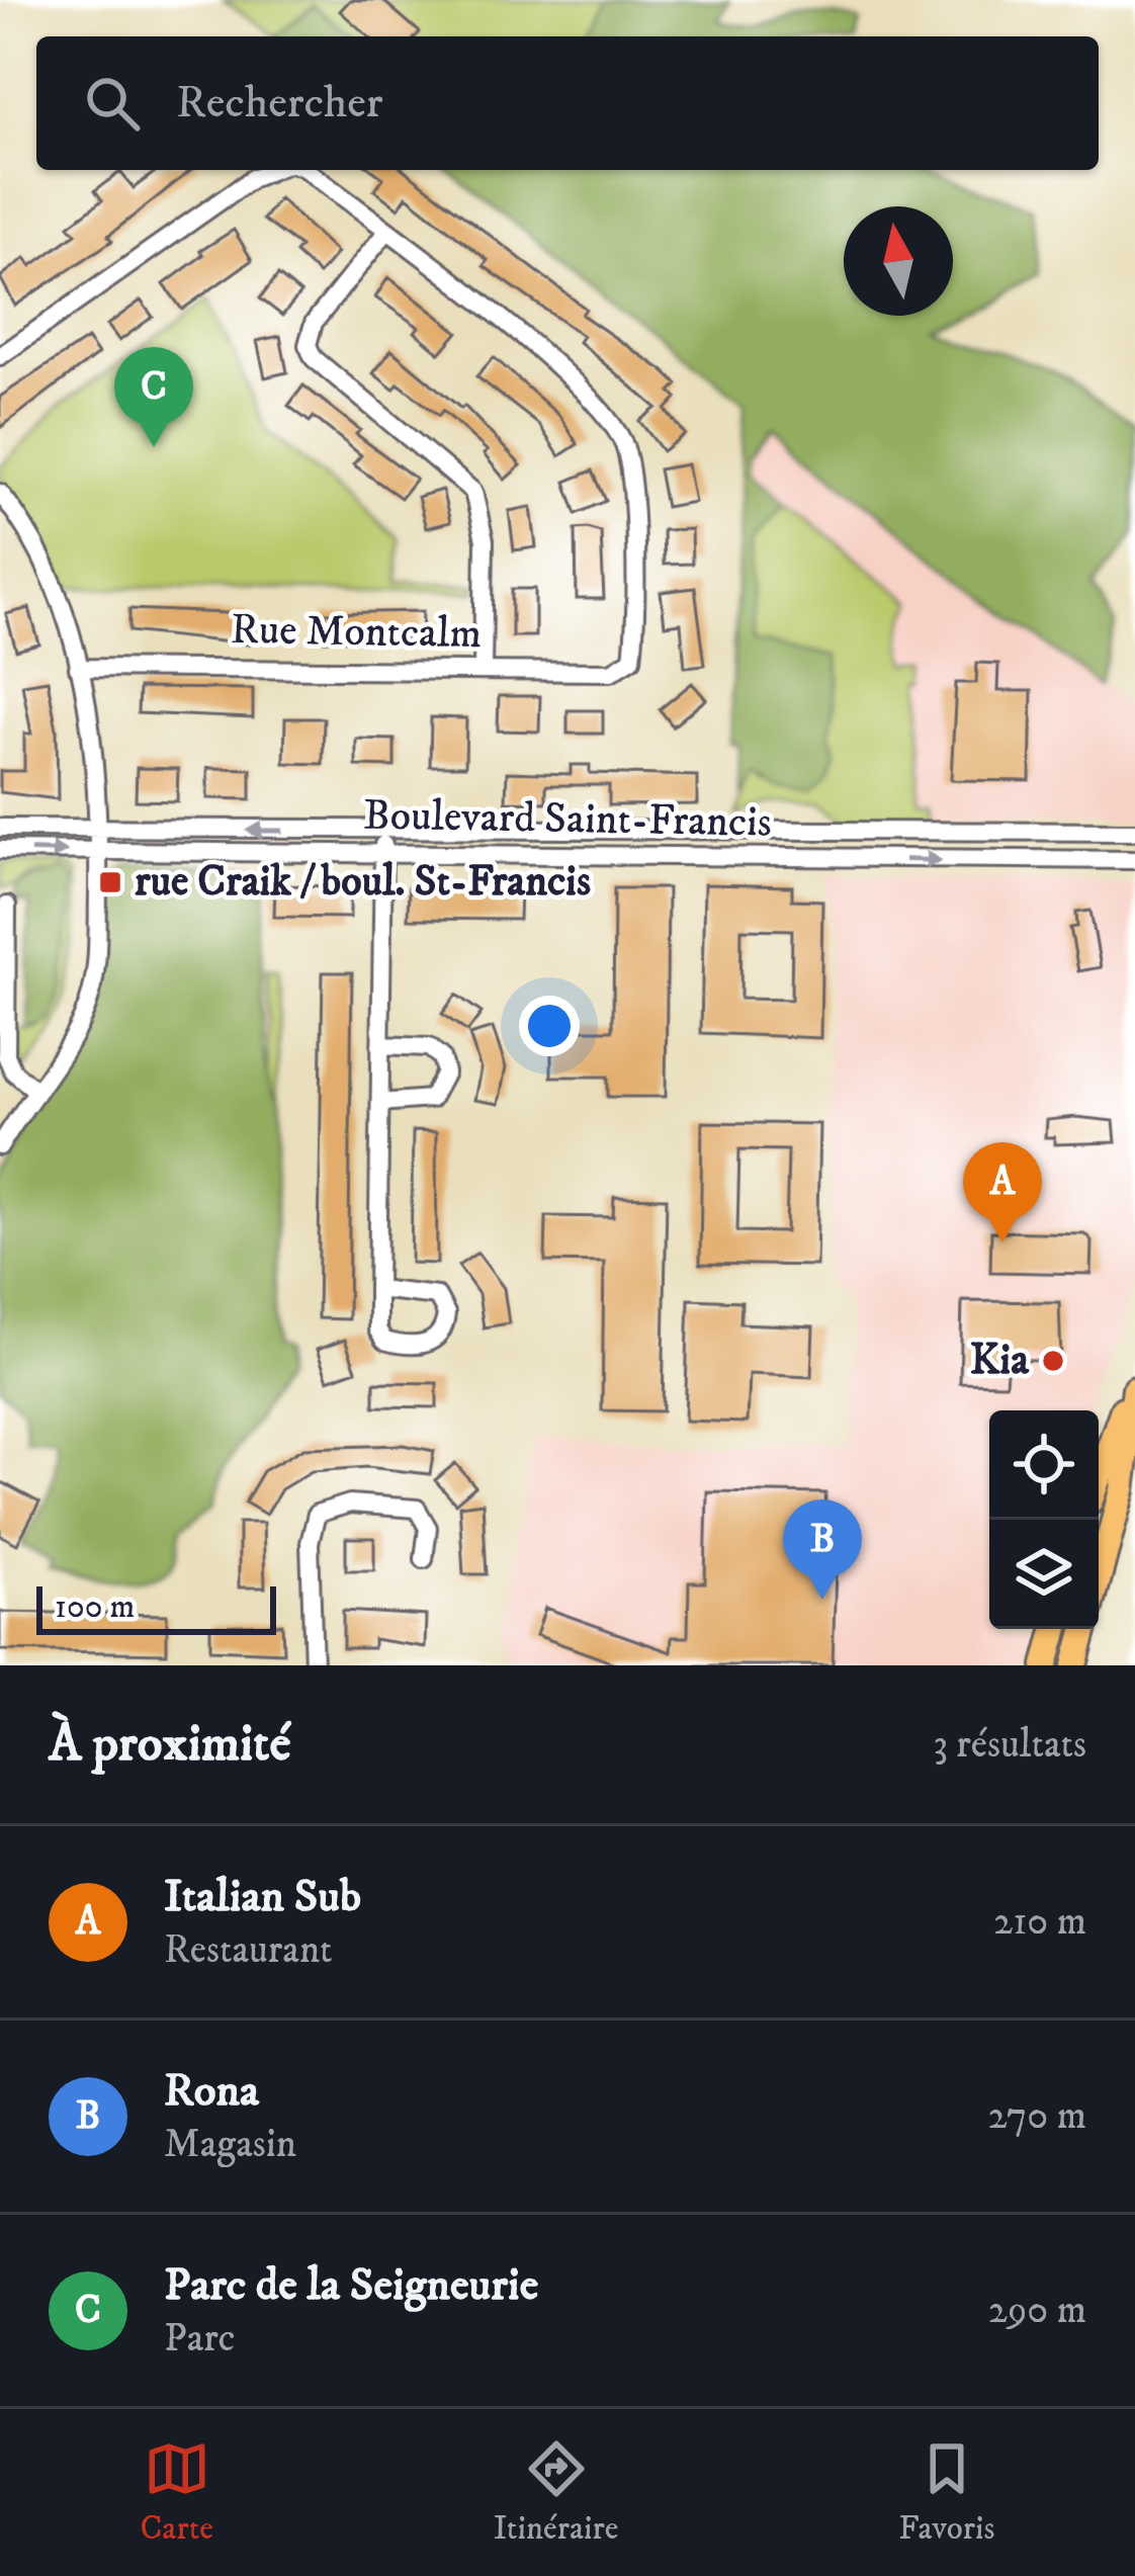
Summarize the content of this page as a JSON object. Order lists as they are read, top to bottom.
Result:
{
  "streets": {
    "street": ["Rue Montcalm", "Boulevard Saint-Francis"]
  },
  "places": {
    "transit": ["rue Craik / boul. St-Francis"],
    "other": ["Kia"]
  },
  "scale_bar": "100 m",
  "north": "top",
  "page": {
    "search": "Rechercher",
    "pins": ["C", "A", "B"],
    "scale": "100 m",
    "heading": ["À proximité", "3 résultats"],
    "list": [
      {
        "mark": "A",
        "name": "Italian Sub",
        "note": "Restaurant",
        "value": "210 m"
      },
      {
        "mark": "B",
        "name": "Rona",
        "note": "Magasin",
        "value": "270 m"
      },
      {
        "mark": "C",
        "name": "Parc de la Seigneurie",
        "note": "Parc",
        "value": "290 m"
      }
    ],
    "nav": ["Carte", "Itinéraire", "Favoris"]
  }
}
